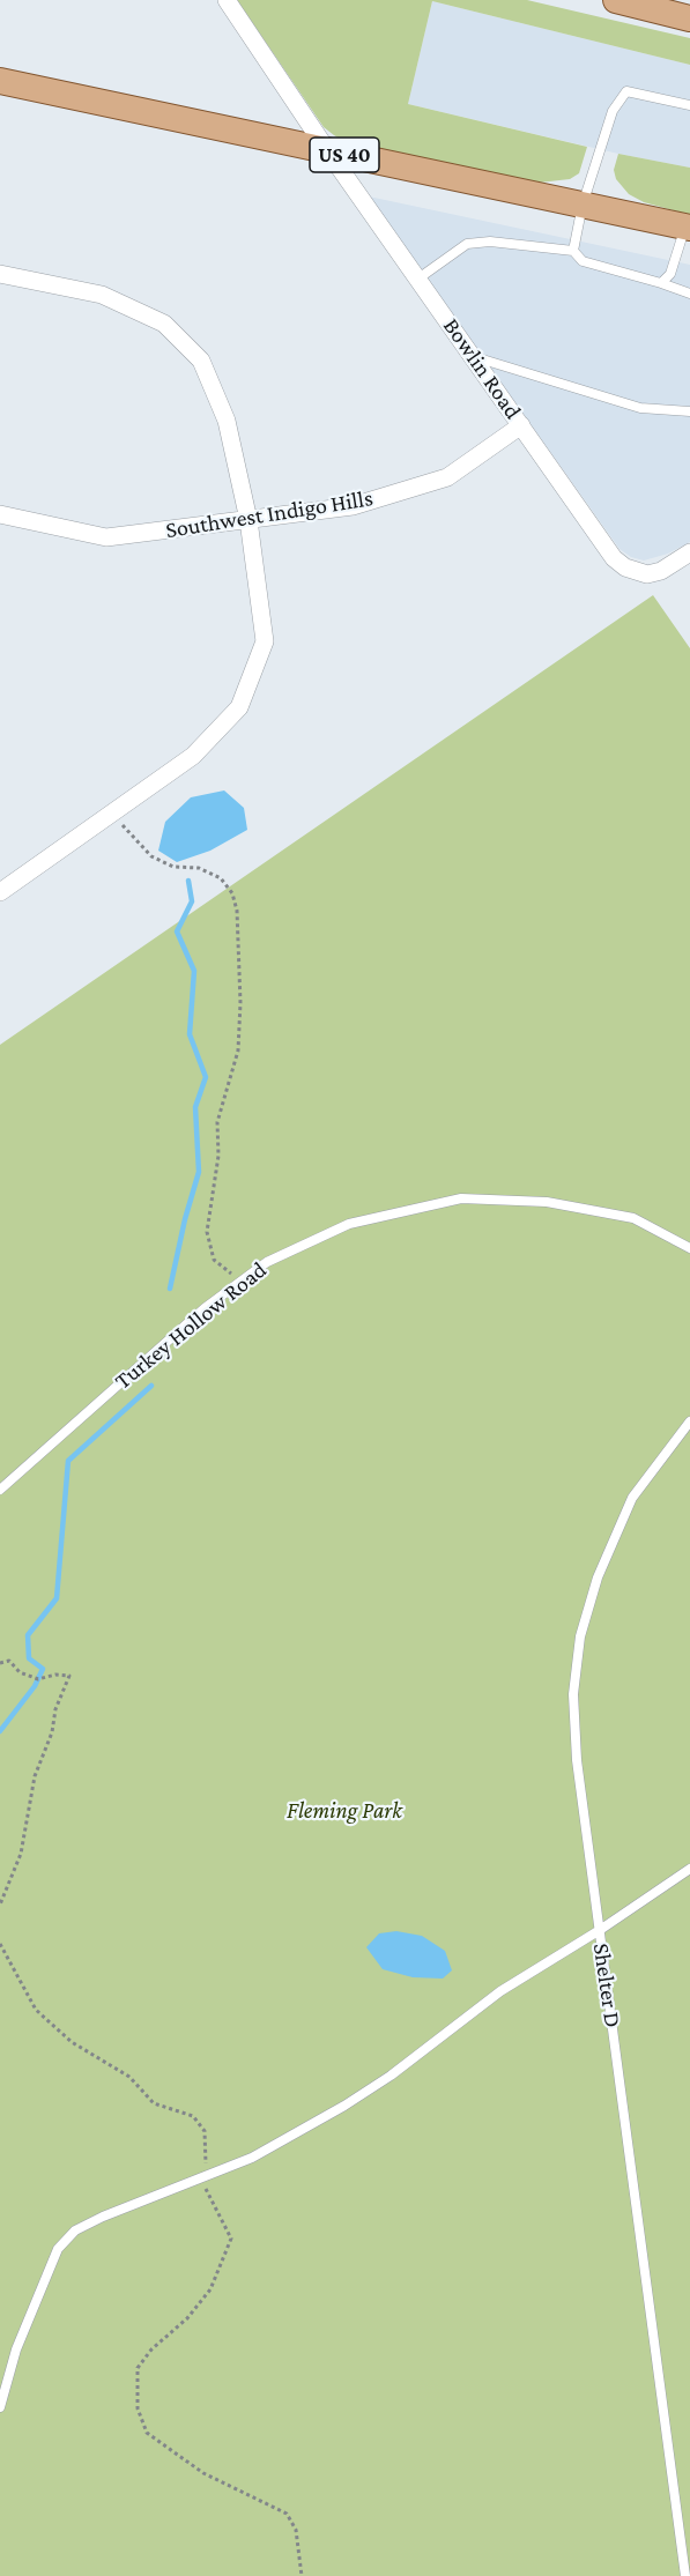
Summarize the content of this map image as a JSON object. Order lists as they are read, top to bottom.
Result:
{
  "streets": {
    "main road": ["US 40"],
    "street": ["Bowlin Road", "Southwest Indigo Hills"],
    "lane": ["Turkey Hollow Road", "Shelter D"]
  },
  "crossings": [
    ["US 40", "Bowlin Road"],
    ["Bowlin Road", "Southwest Indigo Hills"]
  ],
  "parks": ["Fleming Park"]
}
